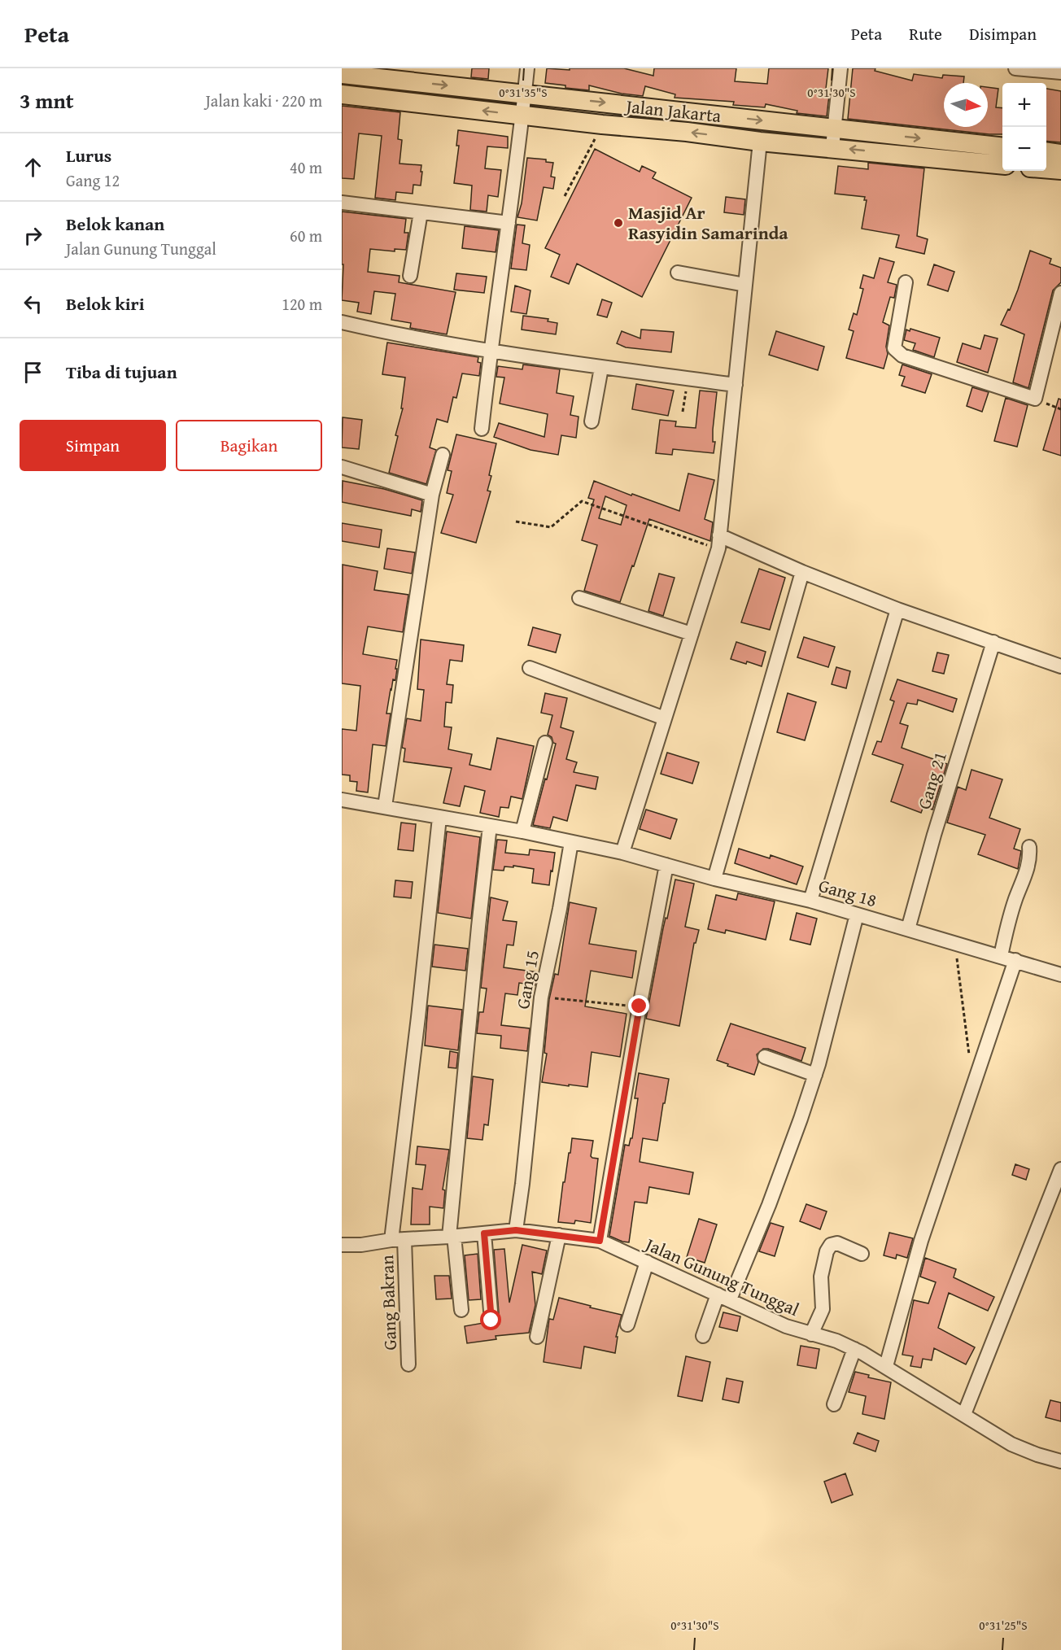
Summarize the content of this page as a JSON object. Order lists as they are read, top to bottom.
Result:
{
  "streets": {
    "main road": ["Jalan Jakarta"],
    "street": [
      "Gang 21",
      "Gang 18",
      "Gang 15",
      "Jalan Gunung Tunggal",
      "Gang Bakran"
    ]
  },
  "crossings": [
    ["Gang 21", "Gang 18"],
    ["Gang 18", "Gang 15"],
    ["Gang 18", "Gang Bakran"],
    ["Gang 15", "Jalan Gunung Tunggal"],
    ["Jalan Gunung Tunggal", "Gang Bakran"]
  ],
  "places": ["Masjid Ar Rasyidin Samarinda"],
  "north": "right",
  "page": {
    "header": "Peta",
    "nav": ["Peta", "Rute", "Disimpan"],
    "heading": ["3 mnt", "Jalan kaki · 220 m"],
    "map_buttons": ["+", "−"],
    "list": [
      ["Lurus", "Gang 12", "40 m"],
      ["Belok kanan", "Jalan Gunung Tunggal", "60 m"],
      ["Belok kiri", "120 m"],
      "Tiba di tujuan"
    ],
    "buttons": ["Simpan", "Bagikan"]
  },
  "coordinates": ["0°31'35\"S", "0°31'30\"S", "0°31'25\"S"]
}
